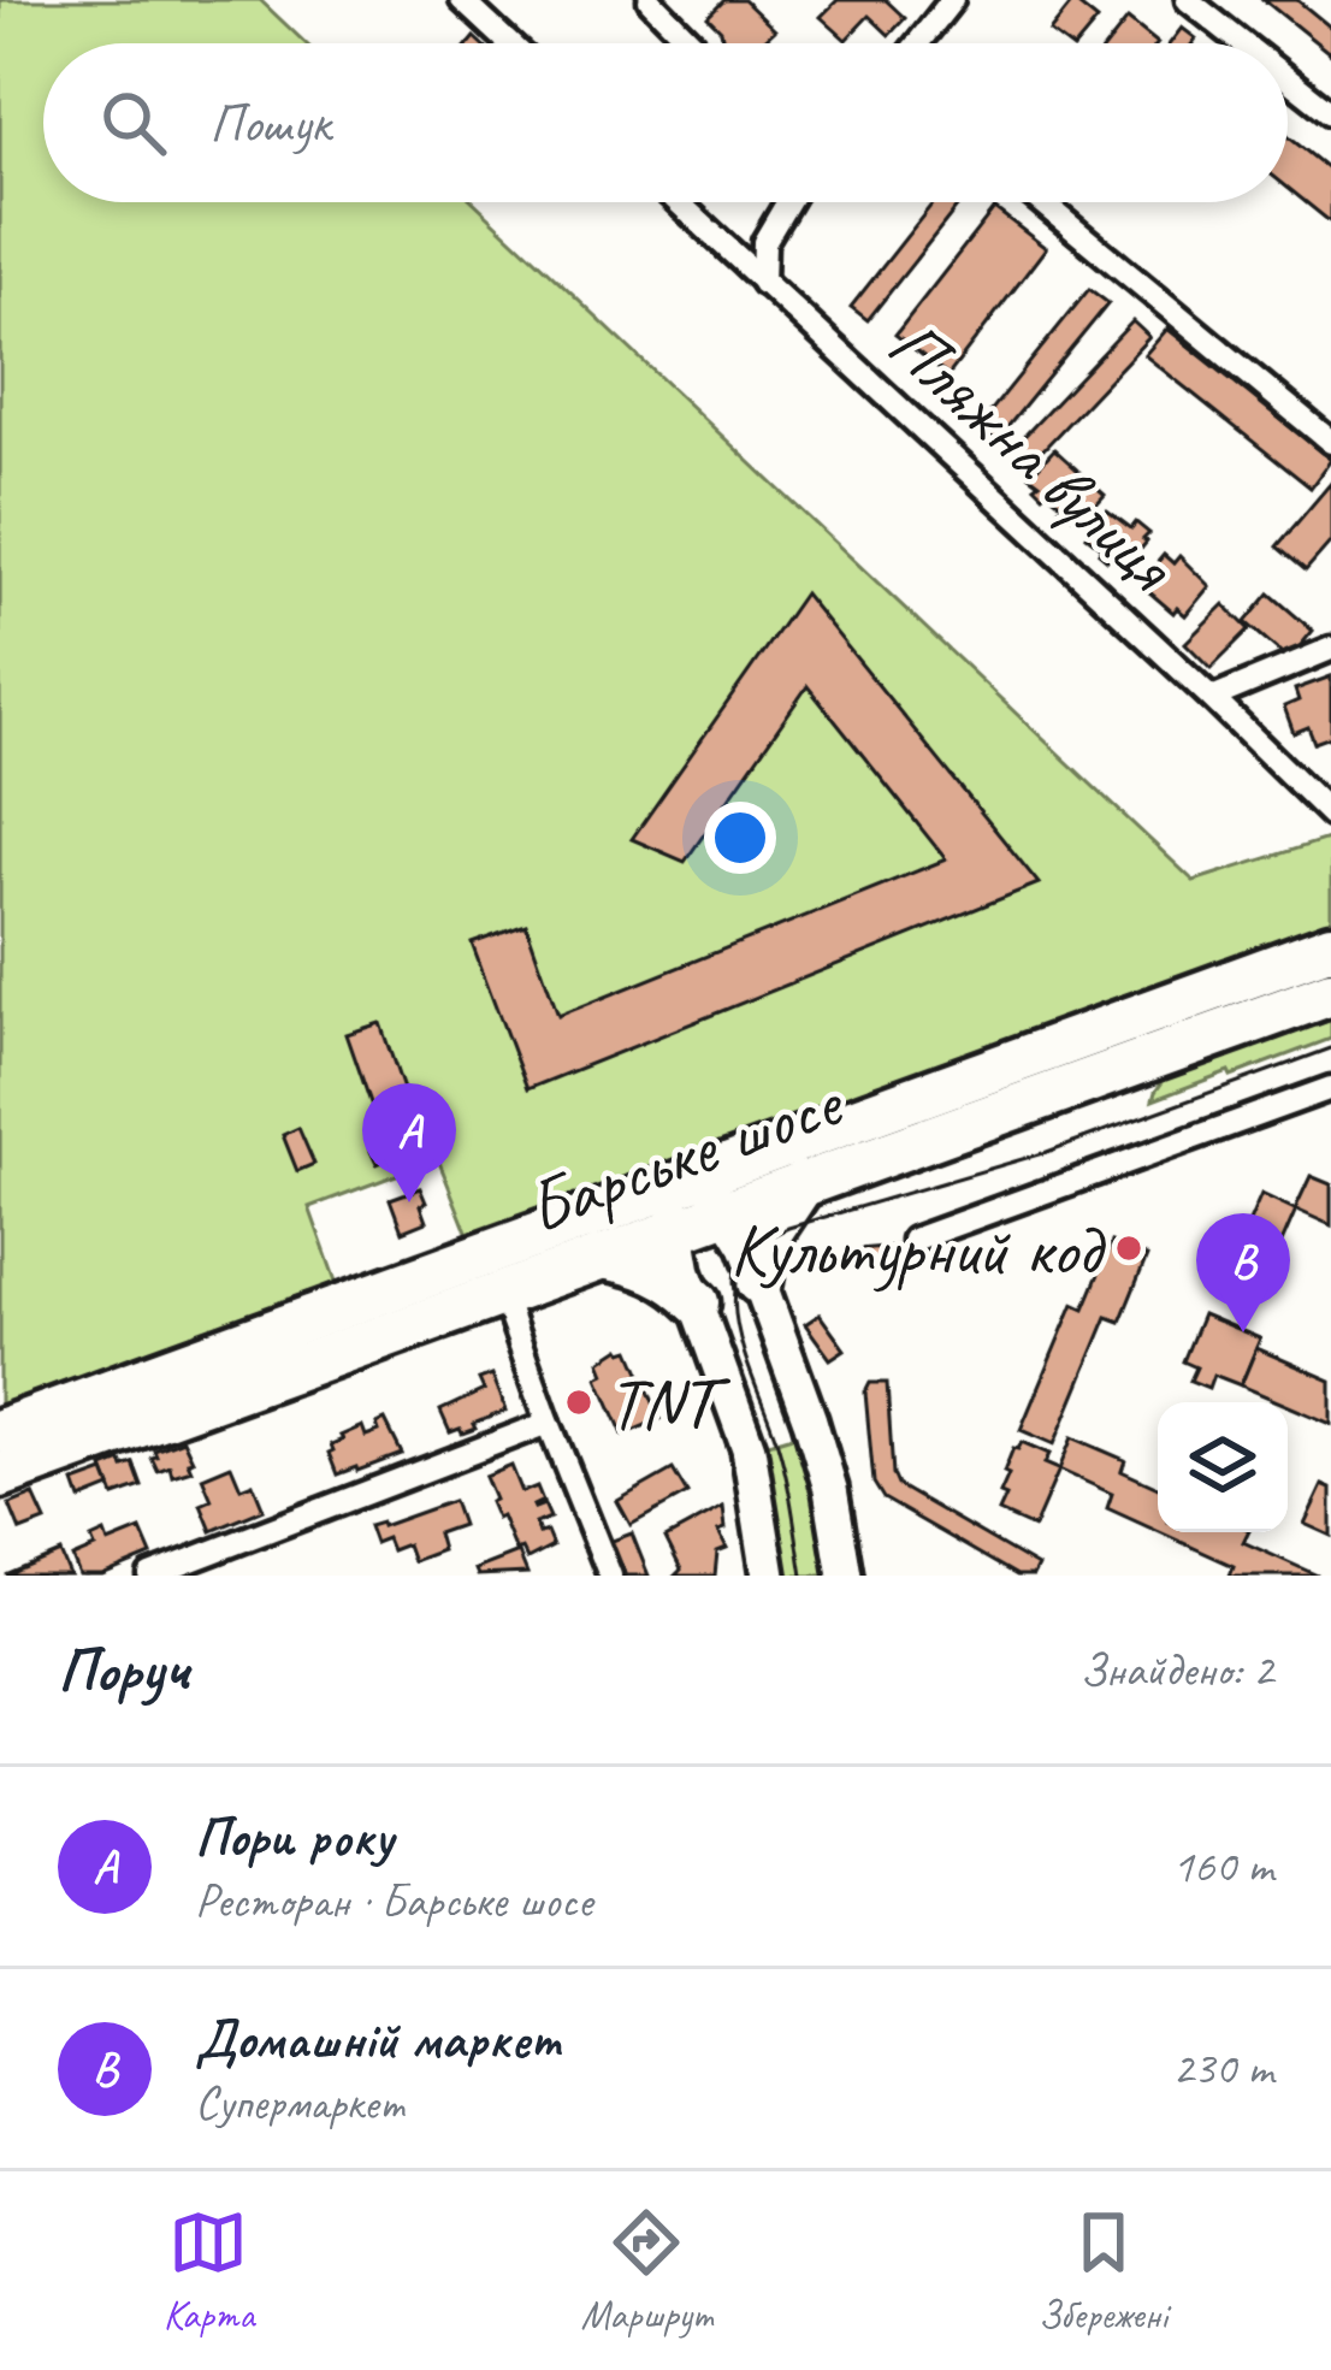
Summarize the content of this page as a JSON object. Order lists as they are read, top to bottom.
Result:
{
  "streets": {
    "highway": ["Барське шосе"],
    "street": ["Пляжна вулиця"]
  },
  "places": ["Культурний код", "TNT"],
  "page": {
    "search": "Пошук",
    "pins": ["A", "B"],
    "heading": ["Поруч", "Знайдено: 2"],
    "list": [
      {
        "mark": "A",
        "name": "Пори року",
        "note": "Ресторан · Барське шосе",
        "value": "160 m"
      },
      {
        "mark": "B",
        "name": "Домашній маркет",
        "note": "Супермаркет",
        "value": "230 m"
      }
    ],
    "nav": ["Карта", "Маршрут", "Збережені"]
  }
}
